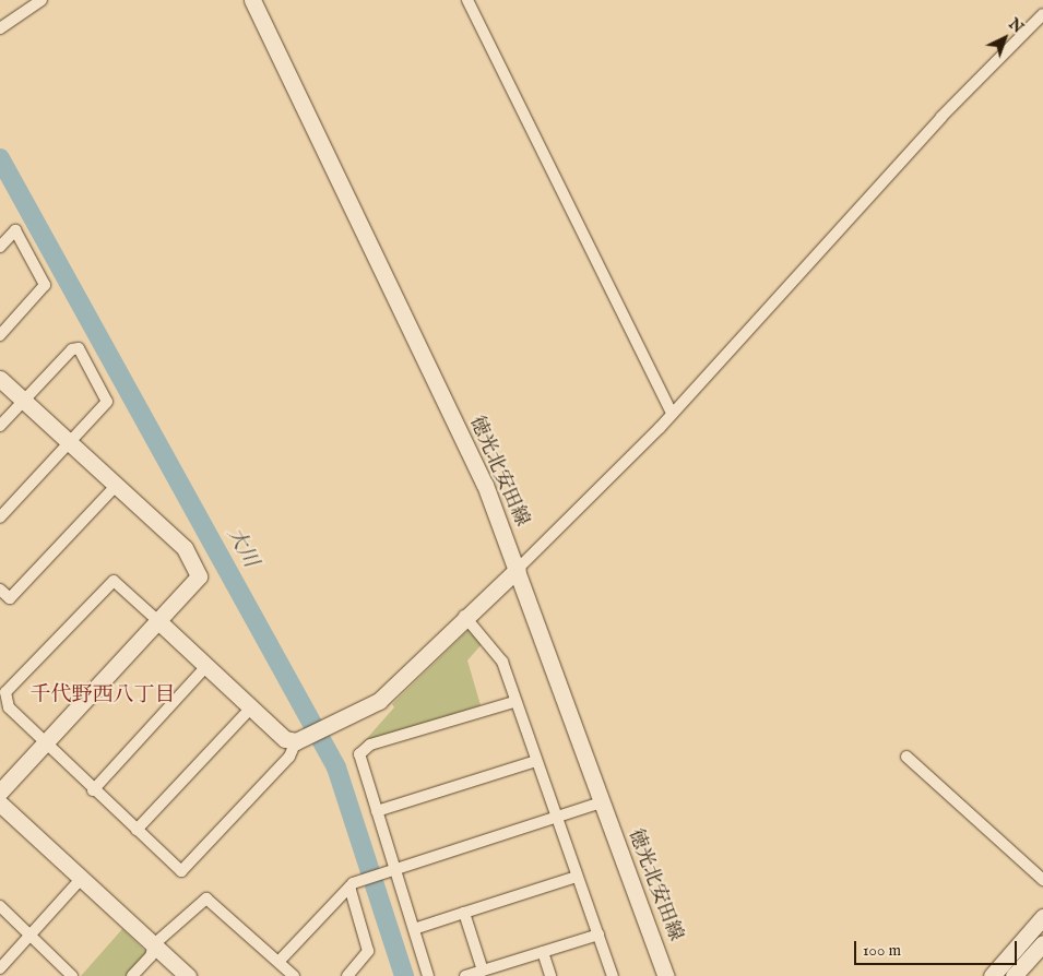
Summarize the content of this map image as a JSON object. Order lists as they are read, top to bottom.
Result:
{
  "streets": {
    "street": ["徳光北安田線"]
  },
  "districts": ["千代野西八丁目"],
  "water": ["大川"],
  "scale_bar": "100 m",
  "north": "top right"
}
